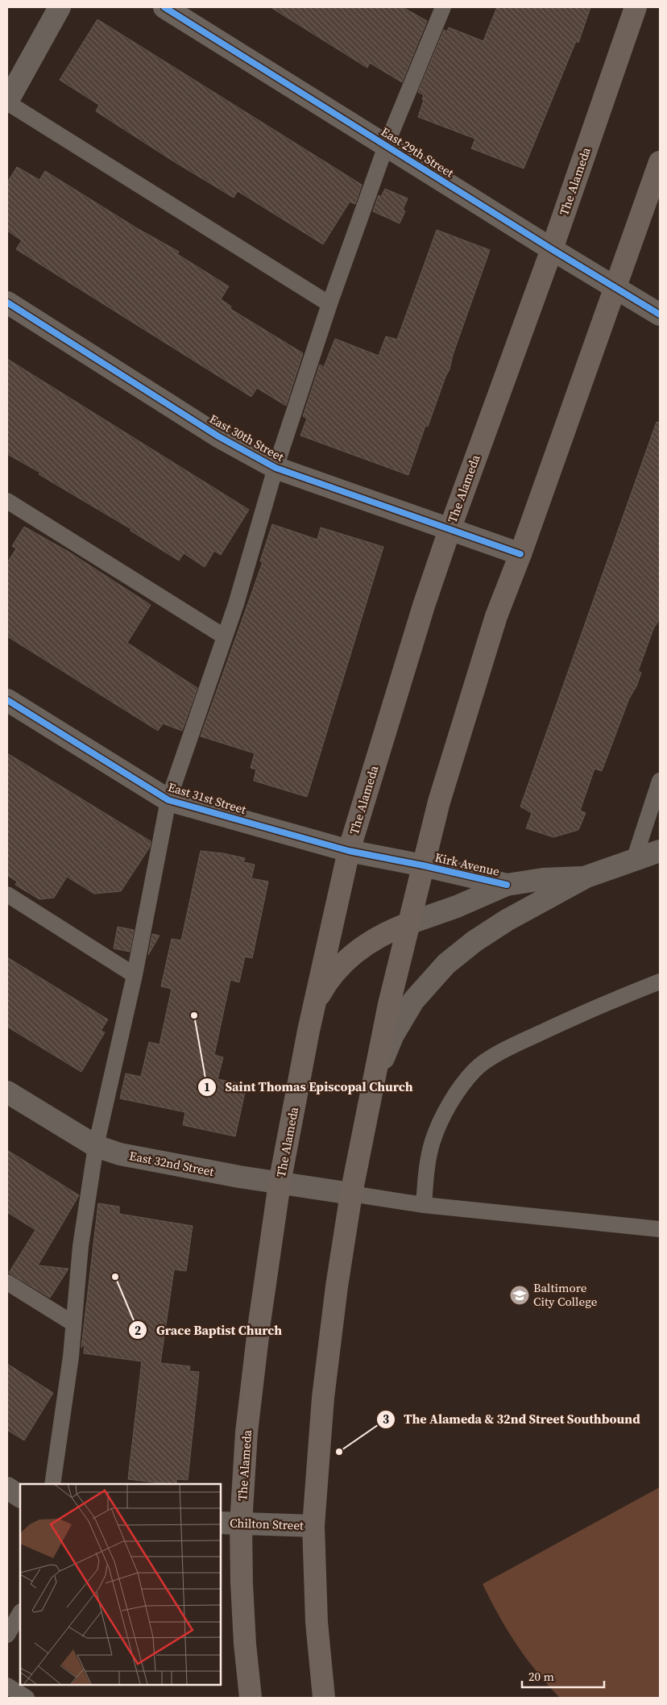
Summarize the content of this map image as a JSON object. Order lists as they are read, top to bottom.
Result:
{
  "streets": {
    "main road": ["The Alameda"],
    "street": [
      "East 29th Street",
      "East 30th Street",
      "East 31st Street",
      "Kirk Avenue",
      "East 32nd Street",
      "Chilton Street"
    ]
  },
  "crossings": [
    ["East 29th Street", "The Alameda"],
    ["The Alameda", "East 30th Street"],
    ["The Alameda", "East 31st Street"],
    ["The Alameda", "East 32nd Street"],
    ["The Alameda", "Chilton Street"],
    ["East 31st Street", "Kirk Avenue"]
  ],
  "places": {
    "other": ["Saint Thomas Episcopal Church", "Grace Baptist Church", "The Alameda & 32nd Street Southbound"],
    "school or university": ["Baltimore City College"]
  },
  "scale_bar": "20 m"
}
